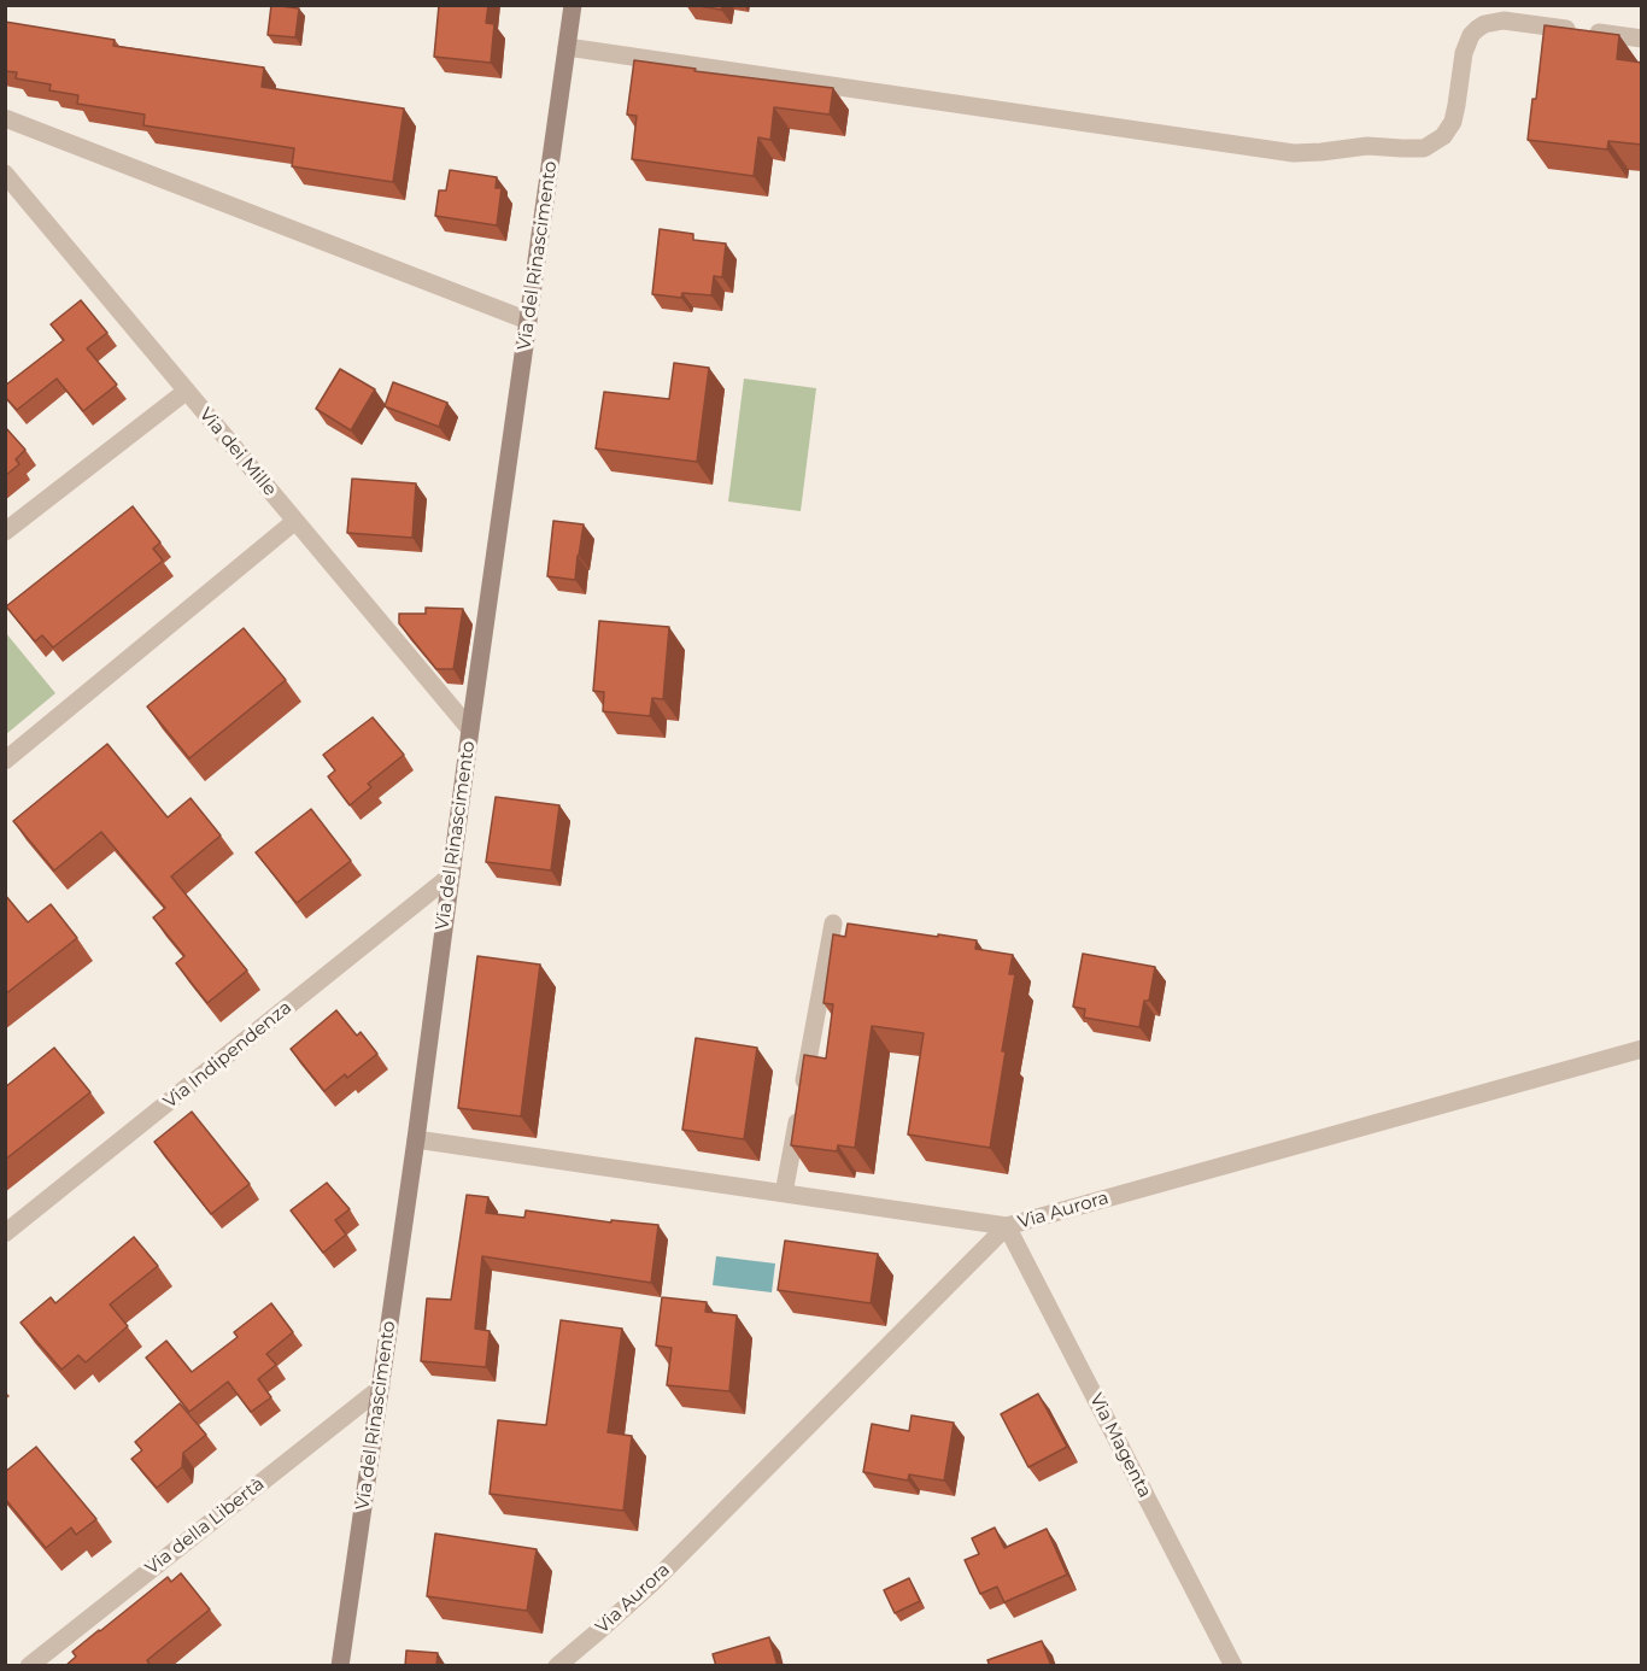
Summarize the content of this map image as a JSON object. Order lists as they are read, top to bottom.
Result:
{
  "streets": {
    "street": [
      "Via del Rinascimento",
      "Via dei Mille",
      "Via Indipendenza",
      "Via Aurora",
      "Via Magenta",
      "Via della Libertà"
    ]
  },
  "crossings": [
    ["Via del Rinascimento", "Via dei Mille"],
    ["Via del Rinascimento", "Via Indipendenza"],
    ["Via del Rinascimento", "Via della Libertà"],
    ["Via Aurora", "Via Magenta"]
  ]
}
